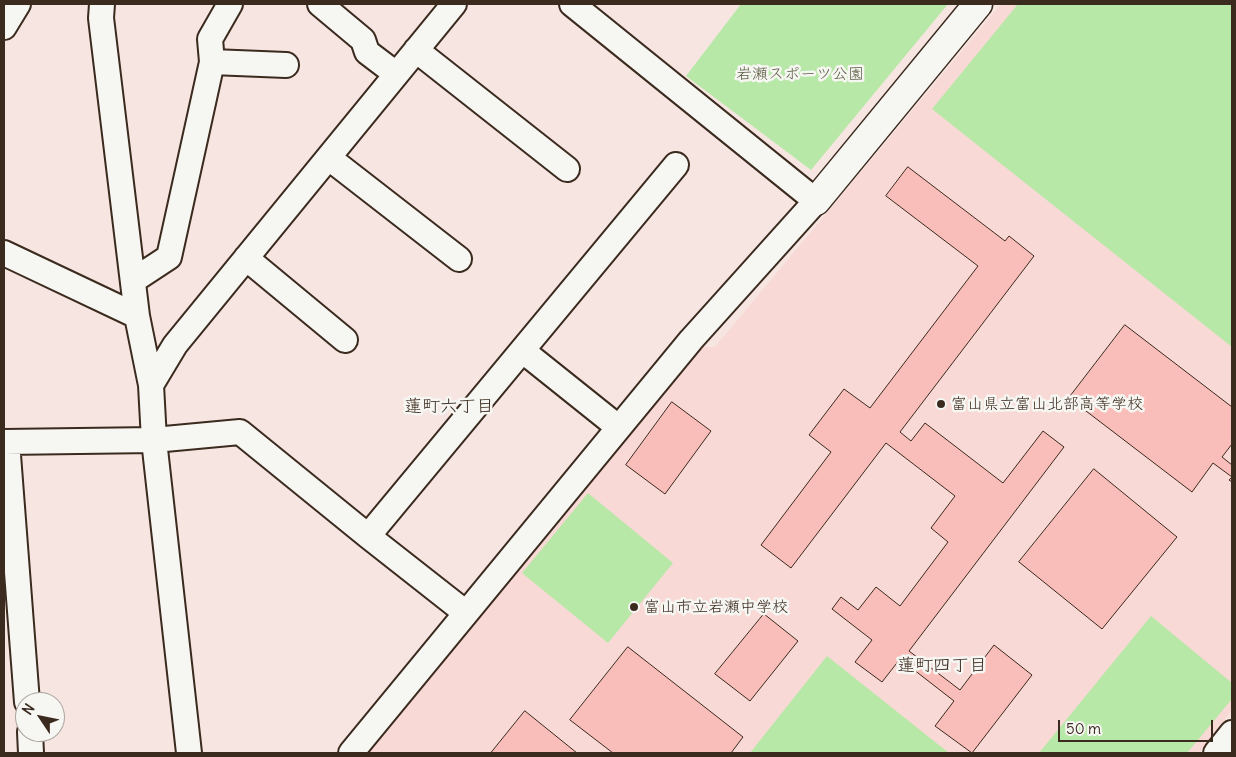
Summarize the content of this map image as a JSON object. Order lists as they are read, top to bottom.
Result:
{
  "districts": ["蓮町六丁目", "蓮町四丁目"],
  "parks": ["岩瀬スポーツ公園"],
  "places": ["富山県立富山北部高等学校", "富山市立岩瀬中学校"],
  "scale_bar": "50 m",
  "north": "top left"
}
